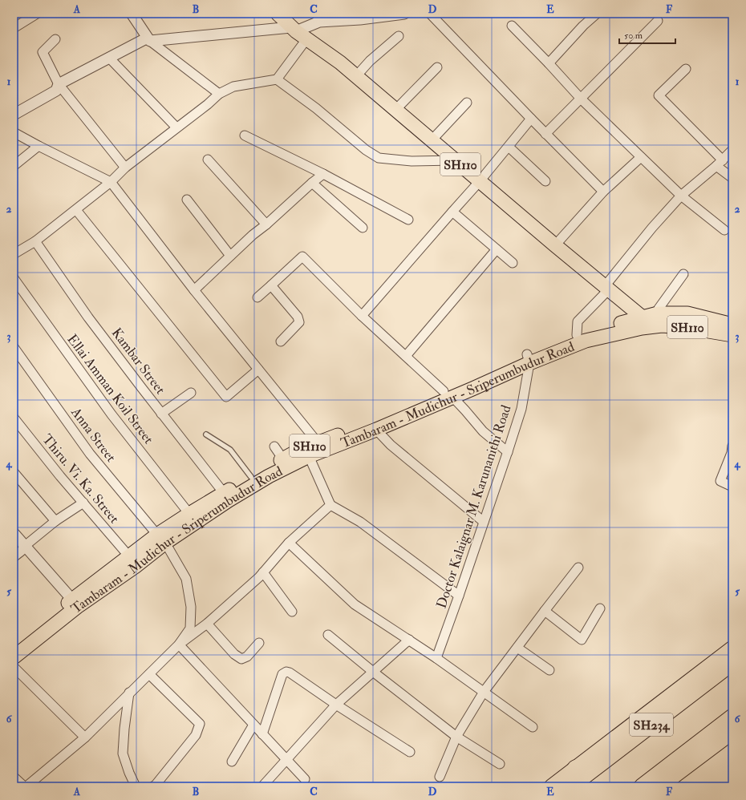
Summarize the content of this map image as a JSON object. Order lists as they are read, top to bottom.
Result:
{
  "streets": {
    "highway": ["SH234"],
    "main road": ["SH110", "Tambaram - Mudichur - Sriperumbudur Road"],
    "street": [
      "Kambar Street",
      "Ellai Amman Koil Street",
      "Anna Street",
      "Thiru. Vi. Ka. Street",
      "Doctor Kalaignar M. Karunanithi Road"
    ]
  },
  "crossings": [
    ["SH110", "Tambaram - Mudichur - Sriperumbudur Road"],
    ["Kambar Street", "Tambaram - Mudichur - Sriperumbudur Road"],
    ["Ellai Amman Koil Street", "Tambaram - Mudichur - Sriperumbudur Road"],
    ["Tambaram - Mudichur - Sriperumbudur Road", "Anna Street"],
    ["Tambaram - Mudichur - Sriperumbudur Road", "Thiru. Vi. Ka. Street"],
    ["Tambaram - Mudichur - Sriperumbudur Road", "Doctor Kalaignar M. Karunanithi Road"]
  ],
  "scale_bar": "50 m",
  "grid": {
    "columns": [
      "A",
      "B",
      "C",
      "D",
      "E",
      "F"
    ],
    "rows": [
      "1",
      "2",
      "3",
      "4",
      "5",
      "6"
    ]
  }
}
